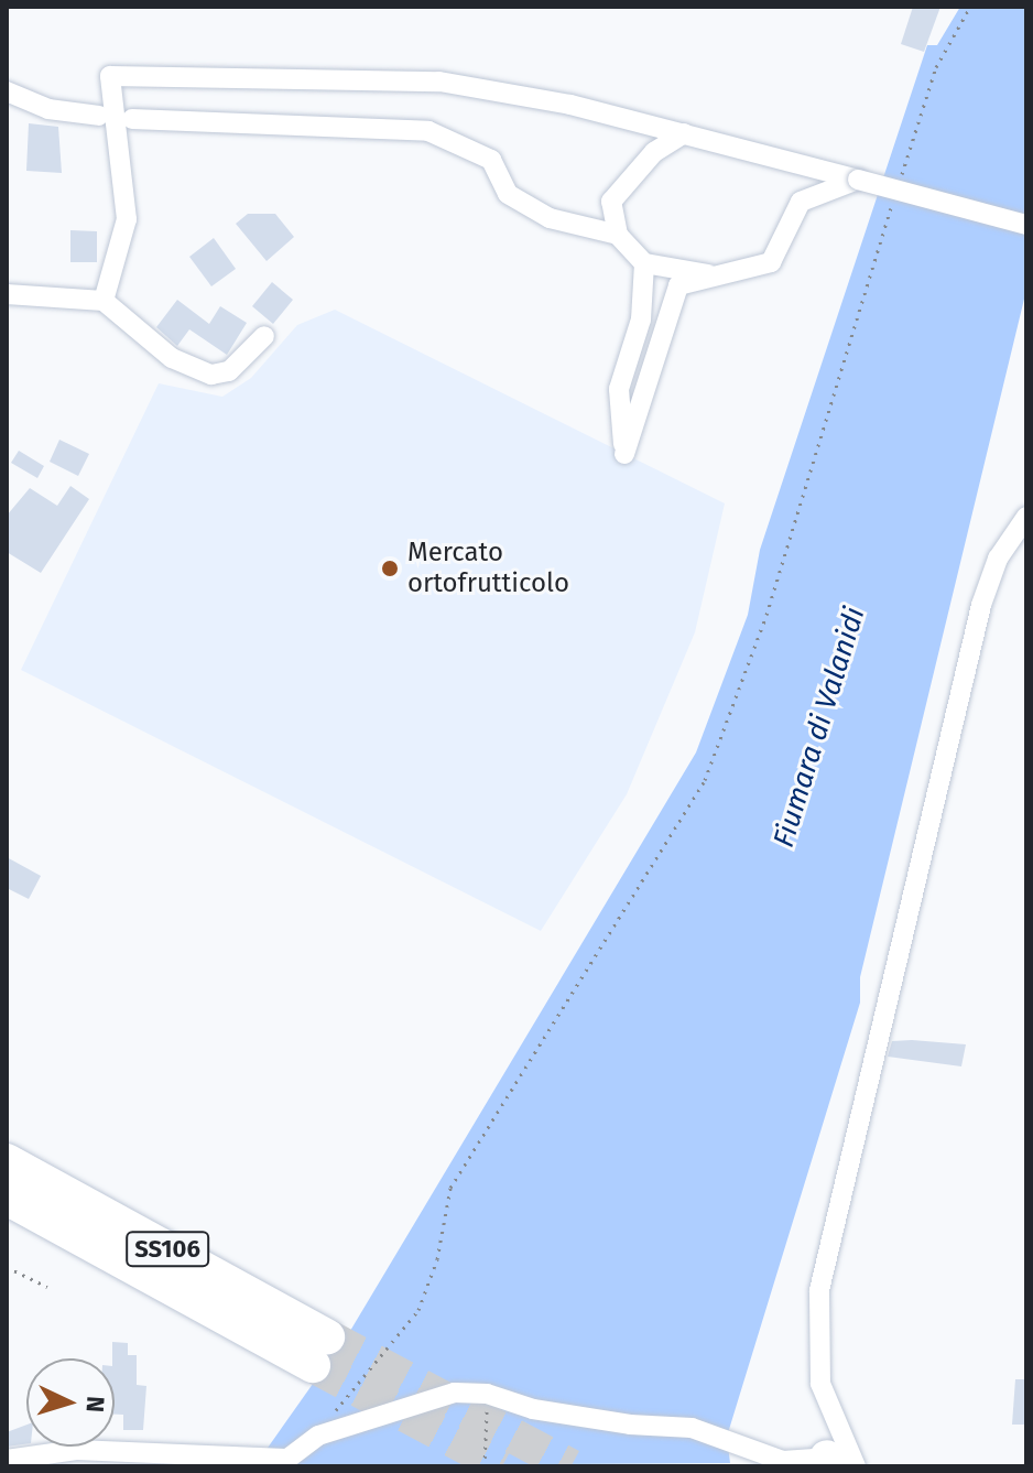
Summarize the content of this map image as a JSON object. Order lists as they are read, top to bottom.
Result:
{
  "streets": {
    "highway": ["SS106"]
  },
  "water": ["Fiumara di Valanidi"],
  "places": ["Mercato ortofrutticolo"],
  "north": "right"
}
